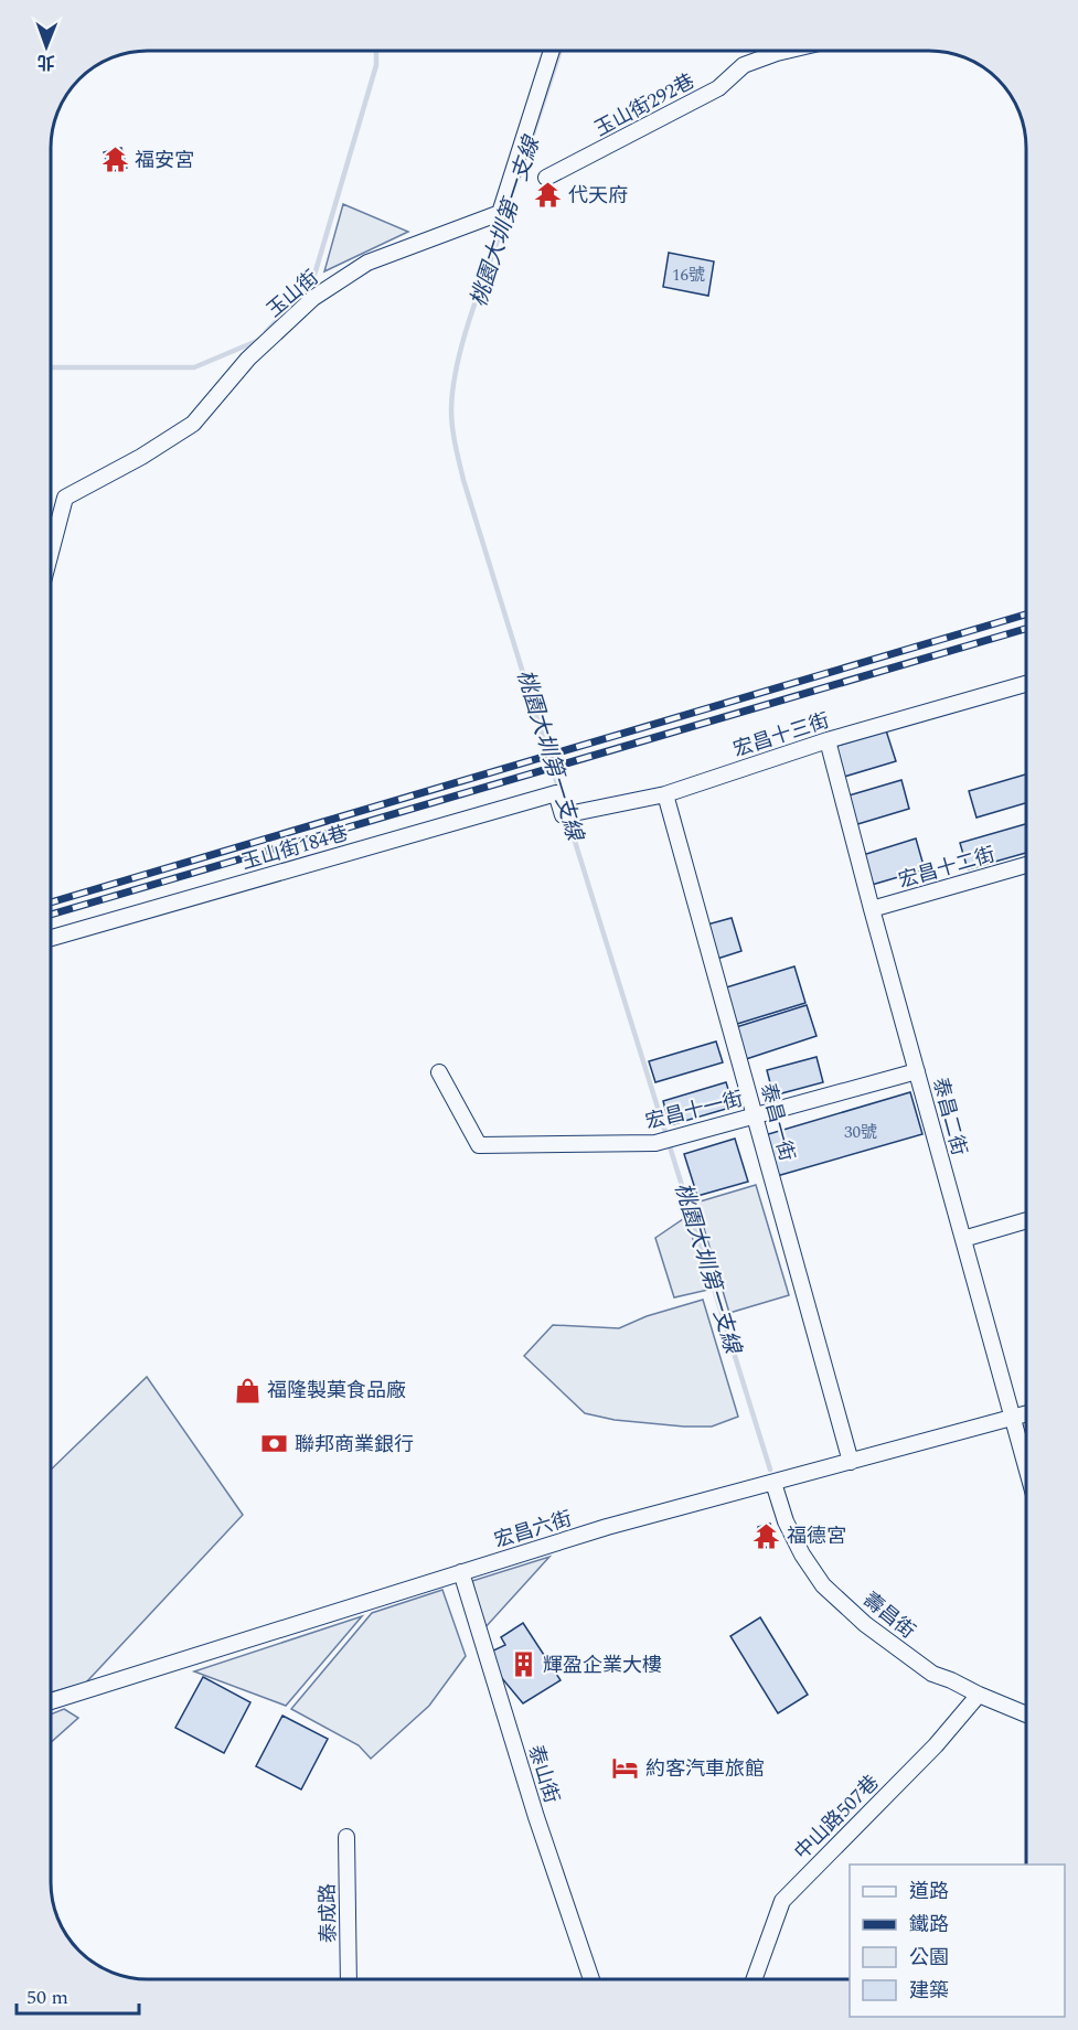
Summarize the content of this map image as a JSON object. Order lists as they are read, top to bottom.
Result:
{
  "streets": {
    "street": [
      "玉山街292巷",
      "玉山街",
      "宏昌十三街",
      "玉山街184巷",
      "宏昌十二街",
      "宏昌十一街",
      "泰昌二街",
      "泰昌一街",
      "宏昌六街",
      "壽昌街",
      "泰山街",
      "中山路507巷",
      "泰成路"
    ]
  },
  "crossings": [
    ["宏昌十三街", "玉山街184巷"],
    ["宏昌十三街", "泰昌二街"],
    ["宏昌十三街", "泰昌一街"],
    ["宏昌十二街", "泰昌二街"],
    ["宏昌十一街", "泰昌二街"],
    ["宏昌十一街", "泰昌一街"],
    ["泰昌二街", "宏昌六街"],
    ["泰昌一街", "宏昌六街"],
    ["宏昌六街", "壽昌街"],
    ["宏昌六街", "泰山街"],
    ["壽昌街", "中山路507巷"]
  ],
  "water": ["桃園大圳第一支線"],
  "places": {
    "temple": ["福安宮", "代天府", "福德宮"],
    "shop": ["福隆製菓食品廠"],
    "bank": ["聯邦商業銀行"],
    "building": ["輝盈企業大樓"],
    "hotel": ["約客汽車旅館"]
  },
  "house_numbers": ["16號", "30號"],
  "legend": [
    "道路",
    "鐵路",
    "公園",
    "建築"
  ],
  "scale_bar": "50 m",
  "north": "bottom"
}
